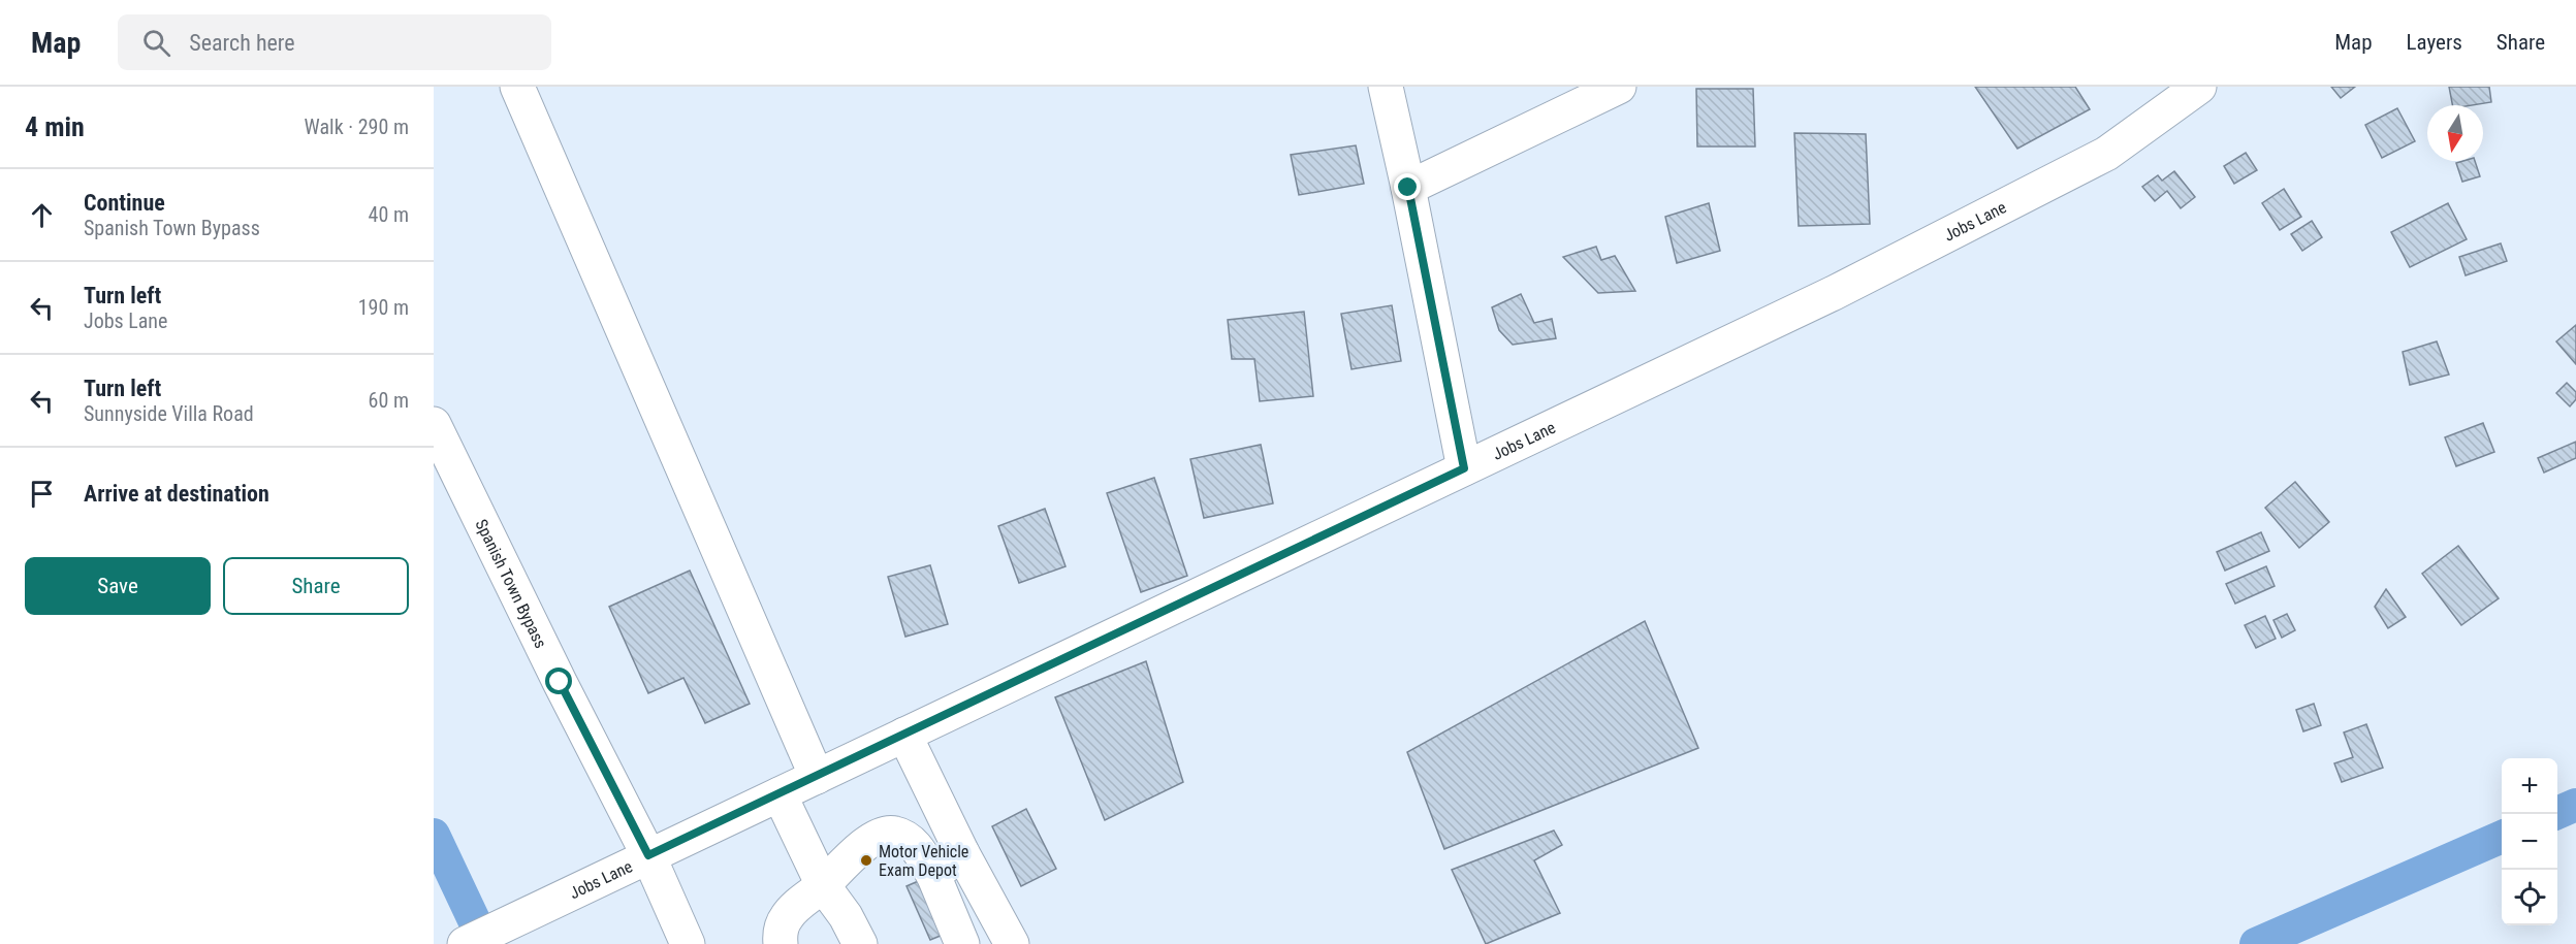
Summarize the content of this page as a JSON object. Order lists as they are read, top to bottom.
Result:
{
  "streets": {
    "street": ["Jobs Lane", "Spanish Town Bypass"]
  },
  "crossings": [
    ["Jobs Lane", "Spanish Town Bypass"]
  ],
  "places": ["Motor Vehicle Exam Depot"],
  "north": "bottom",
  "page": {
    "header": "Map",
    "search": "Search here",
    "nav": ["Map", "Layers", "Share"],
    "heading": ["4 min", "Walk · 290 m"],
    "list": [
      ["Continue", "Spanish Town Bypass", "40 m"],
      ["Turn left", "Jobs Lane", "190 m"],
      ["Turn left", "Sunnyside Villa Road", "60 m"],
      "Arrive at destination"
    ],
    "buttons": ["Save", "Share"],
    "map_buttons": ["+", "−"]
  }
}
